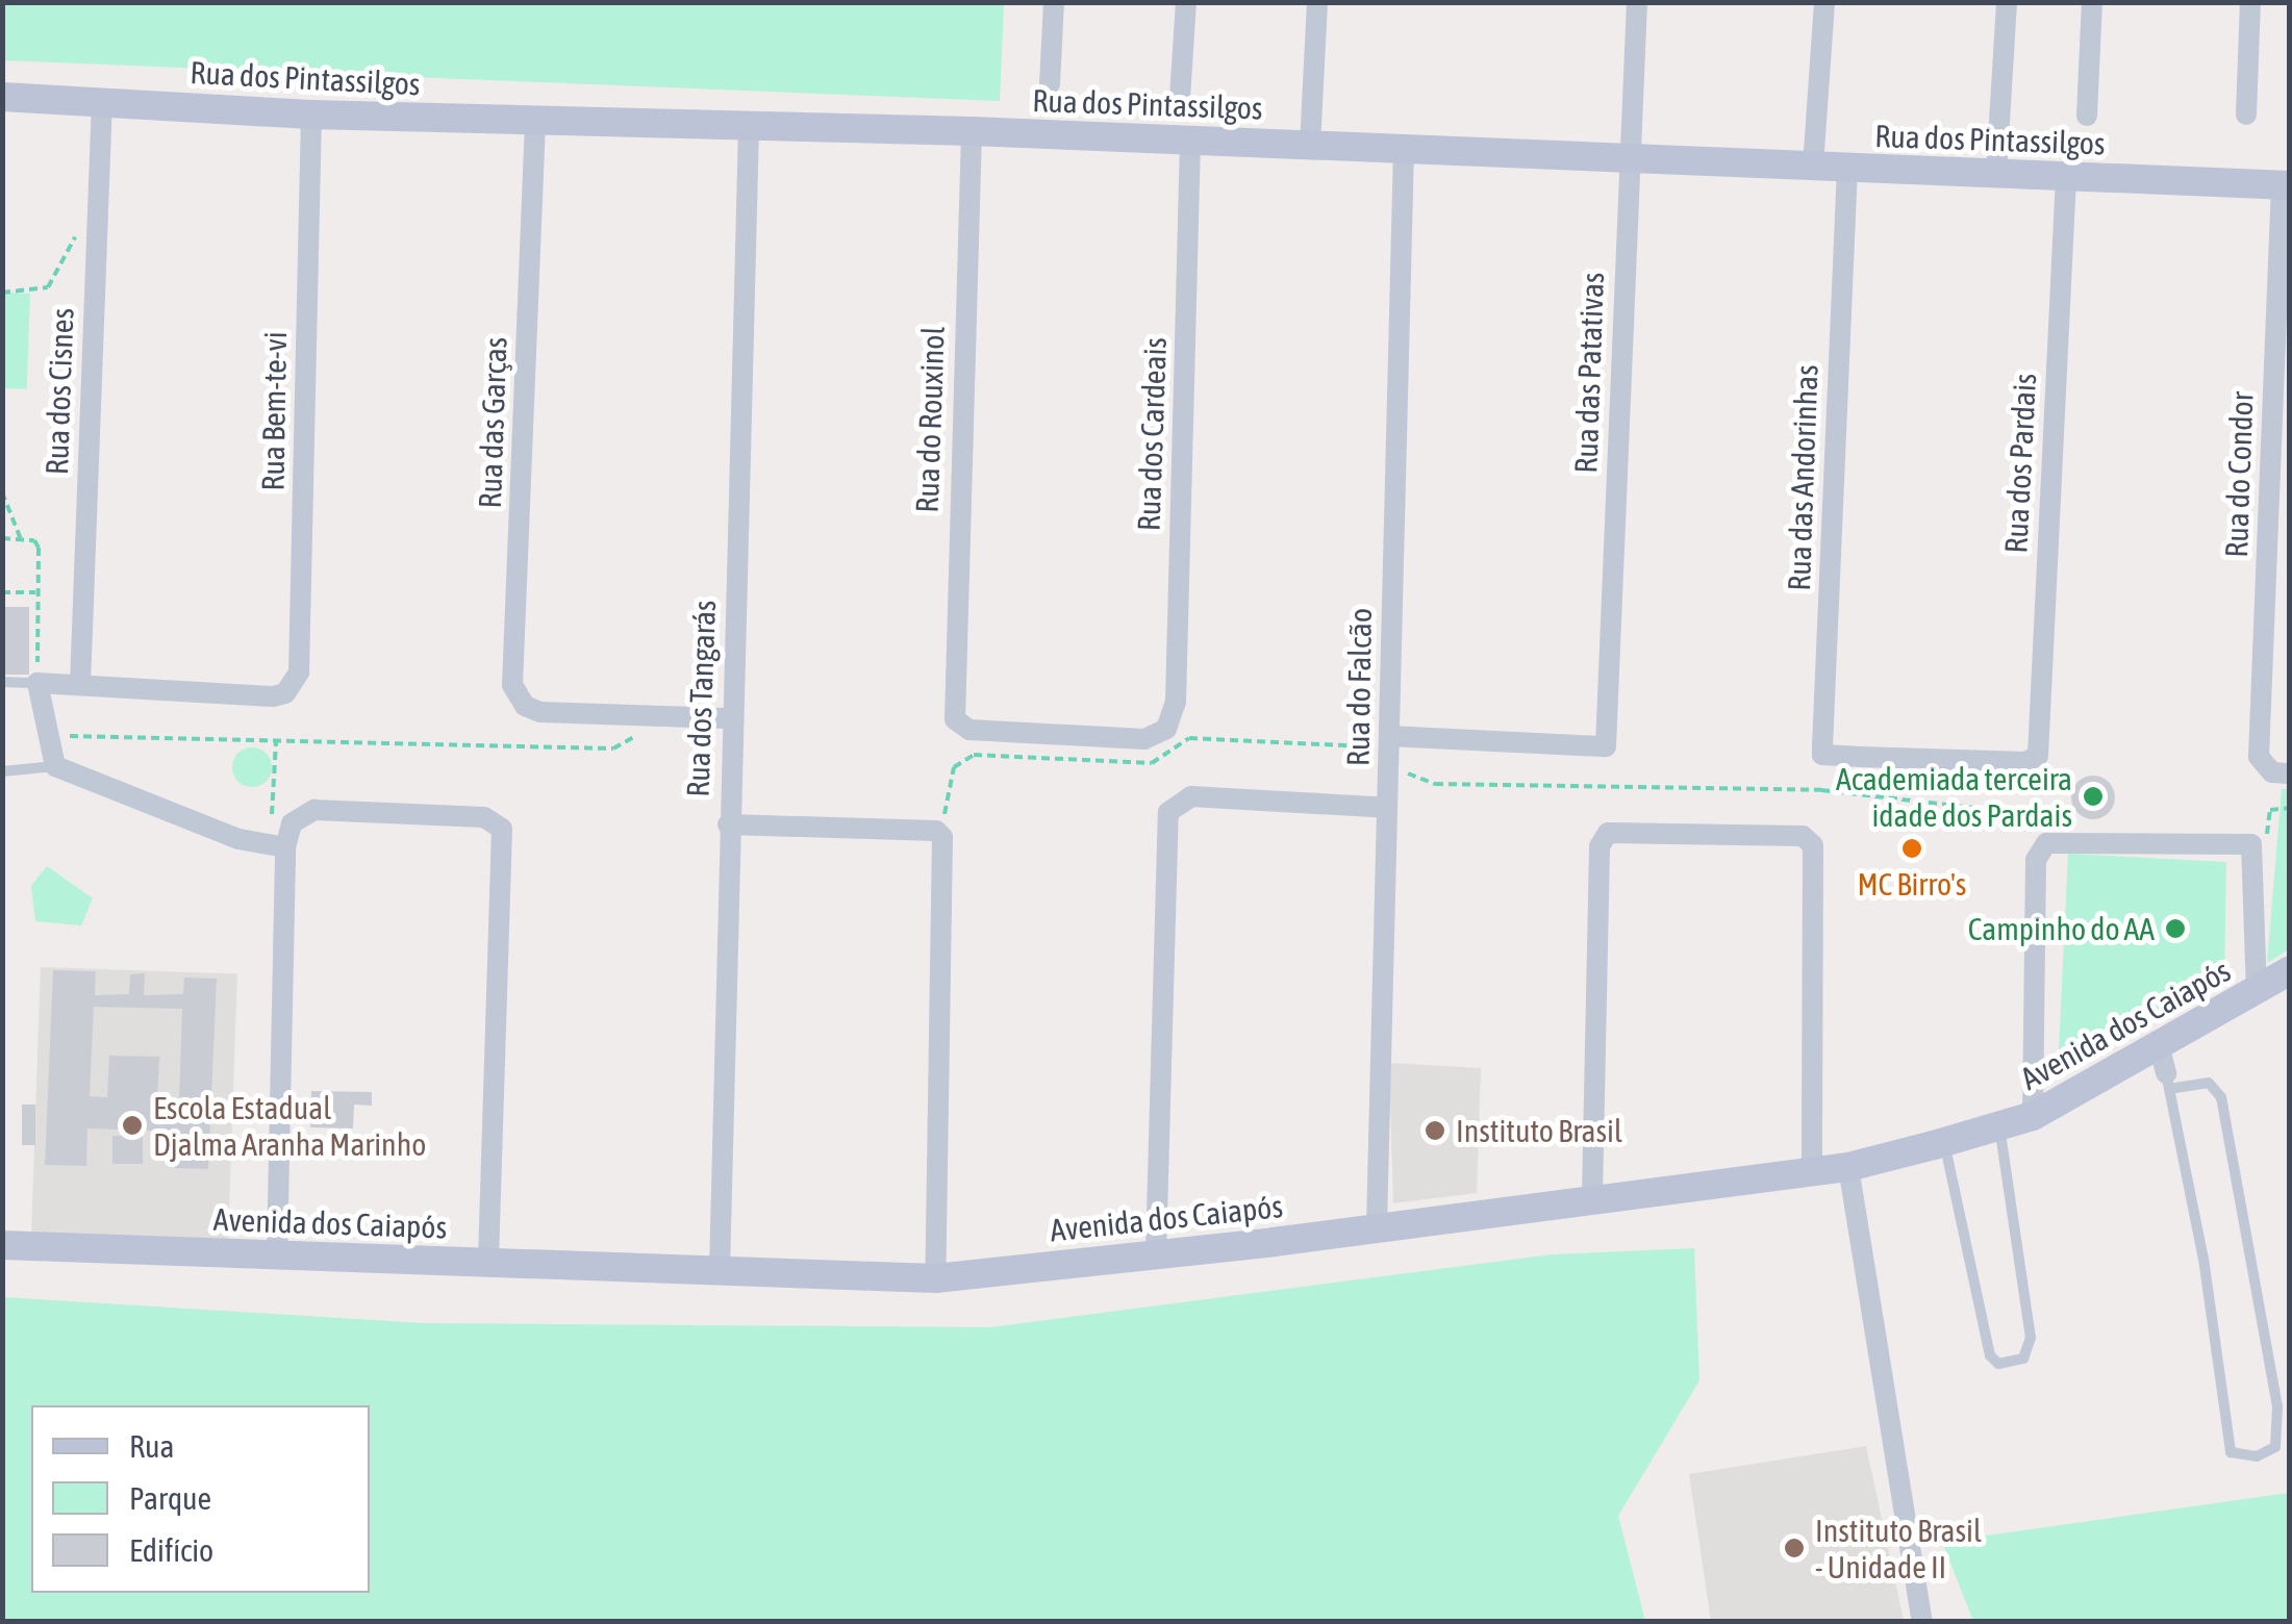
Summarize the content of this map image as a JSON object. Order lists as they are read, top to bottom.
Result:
{
  "streets": {
    "main road": ["Rua dos Pintassilgos", "Avenida dos Caiapós"],
    "street": [
      "Rua das Patativas",
      "Rua dos Cisnes",
      "Rua Bem-te-vi",
      "Rua do Rouxinol",
      "Rua das Garças",
      "Rua dos Cardeais",
      "Rua dos Pardais",
      "Rua do Condor",
      "Rua das Andorinhas",
      "Rua do Falcão",
      "Rua dos Tangarás"
    ]
  },
  "crossings": [
    ["Rua dos Pintassilgos", "Rua das Patativas"],
    ["Rua dos Pintassilgos", "Rua dos Cisnes"],
    ["Rua dos Pintassilgos", "Rua Bem-te-vi"],
    ["Rua dos Pintassilgos", "Rua do Rouxinol"],
    ["Rua dos Pintassilgos", "Rua das Garças"],
    ["Rua dos Pintassilgos", "Rua dos Cardeais"],
    ["Rua dos Pintassilgos", "Rua dos Pardais"],
    ["Rua dos Pintassilgos", "Rua do Condor"],
    ["Rua dos Pintassilgos", "Rua das Andorinhas"],
    ["Rua dos Pintassilgos", "Rua do Falcão"],
    ["Rua dos Pintassilgos", "Rua dos Tangarás"],
    ["Rua das Patativas", "Rua do Falcão"],
    ["Rua dos Cisnes", "Rua Bem-te-vi"],
    ["Rua do Rouxinol", "Rua dos Cardeais"],
    ["Rua dos Pardais", "Rua das Andorinhas"],
    ["Rua do Falcão", "Avenida dos Caiapós"],
    ["Rua dos Tangarás", "Avenida dos Caiapós"]
  ],
  "places": [
    "Academiada terceira idade dos Pardais",
    "MC Birro's",
    "Campinho do AA",
    "Escola Estadual Djalma Aranha Marinho",
    "Instituto Brasil",
    "Instituto Brasil - Unidade II"
  ],
  "legend": ["Rua", "Parque", "Edifício"]
}
